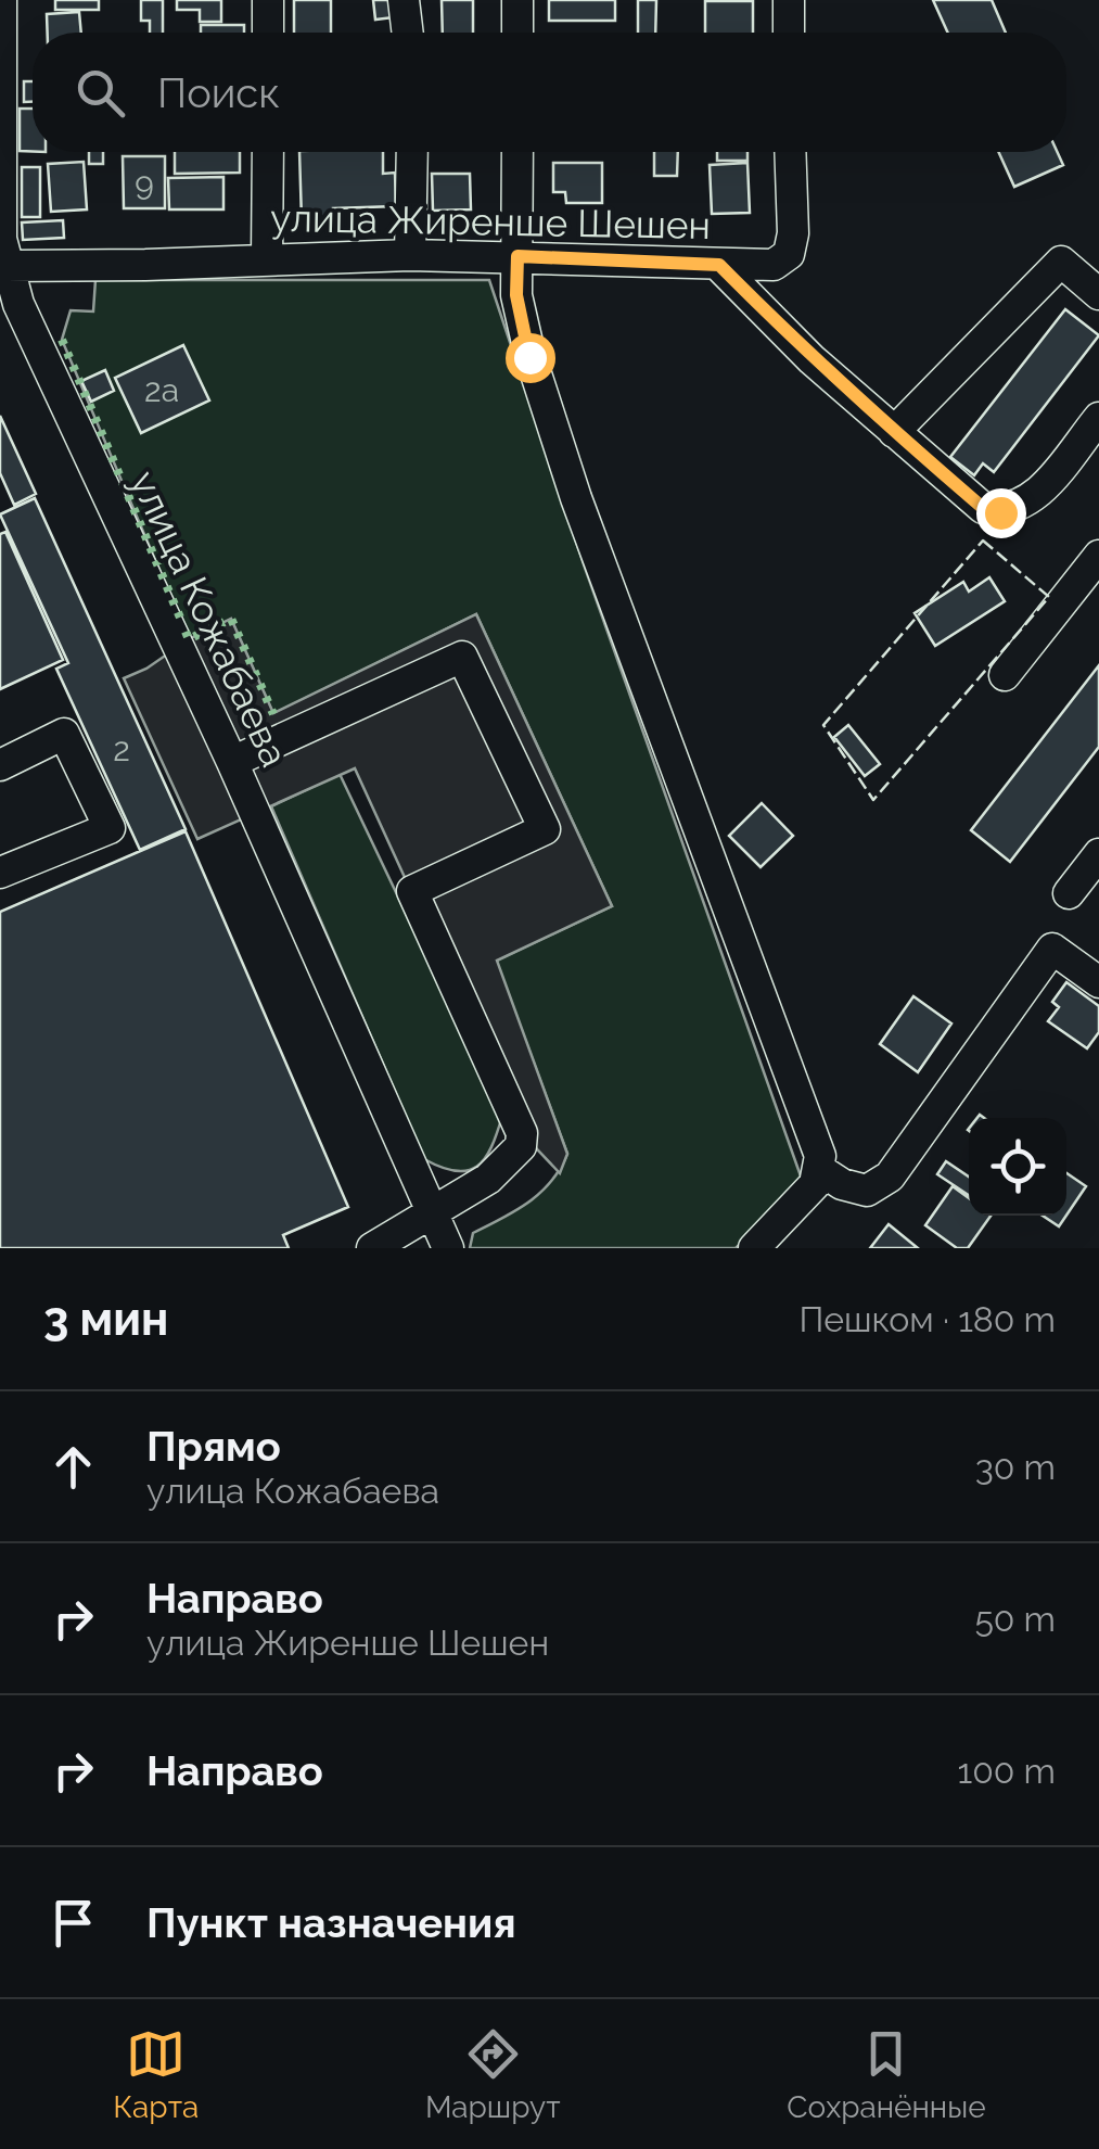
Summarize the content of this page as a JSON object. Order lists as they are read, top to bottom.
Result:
{
  "streets": {
    "street": ["улица Жиренше Шешен", "улица Кожабаева"]
  },
  "crossings": [
    ["улица Жиренше Шешен", "улица Кожабаева"]
  ],
  "house_numbers": ["9", "2а", "2"],
  "page": {
    "search": "Поиск",
    "heading": ["3 мин", "Пешком · 180 m"],
    "list": [
      ["Прямо", "улица Кожабаева", "30 m"],
      ["Направо", "улица Жиренше Шешен", "50 m"],
      ["Направо", "100 m"],
      "Пункт назначения"
    ],
    "nav": ["Карта", "Маршрут", "Сохранённые"]
  }
}
